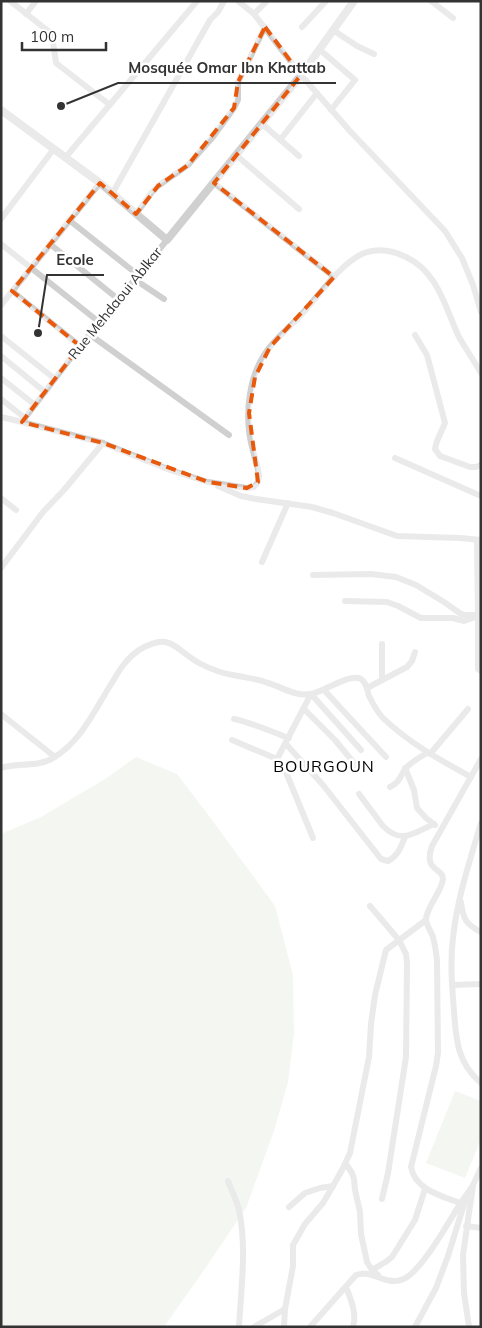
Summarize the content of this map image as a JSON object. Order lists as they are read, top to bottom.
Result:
{
  "streets": {
    "street": ["Rue Mehdaoui Ablkar"]
  },
  "districts": ["BOURGOUN"],
  "places": ["Mosquée Omar Ibn Khattab", "Ecole"],
  "scale_bar": "100 m"
}
